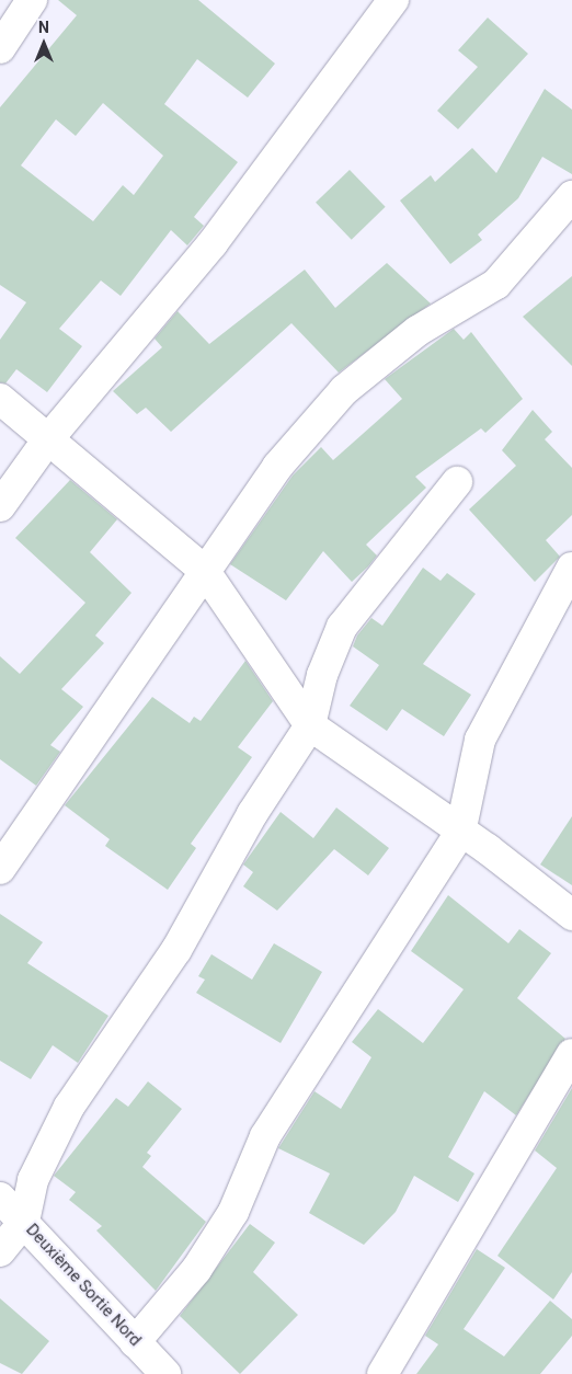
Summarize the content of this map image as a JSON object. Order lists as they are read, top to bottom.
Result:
{
  "streets": {
    "street": ["Deuxième Sortie Nord"]
  },
  "north": "top"
}
